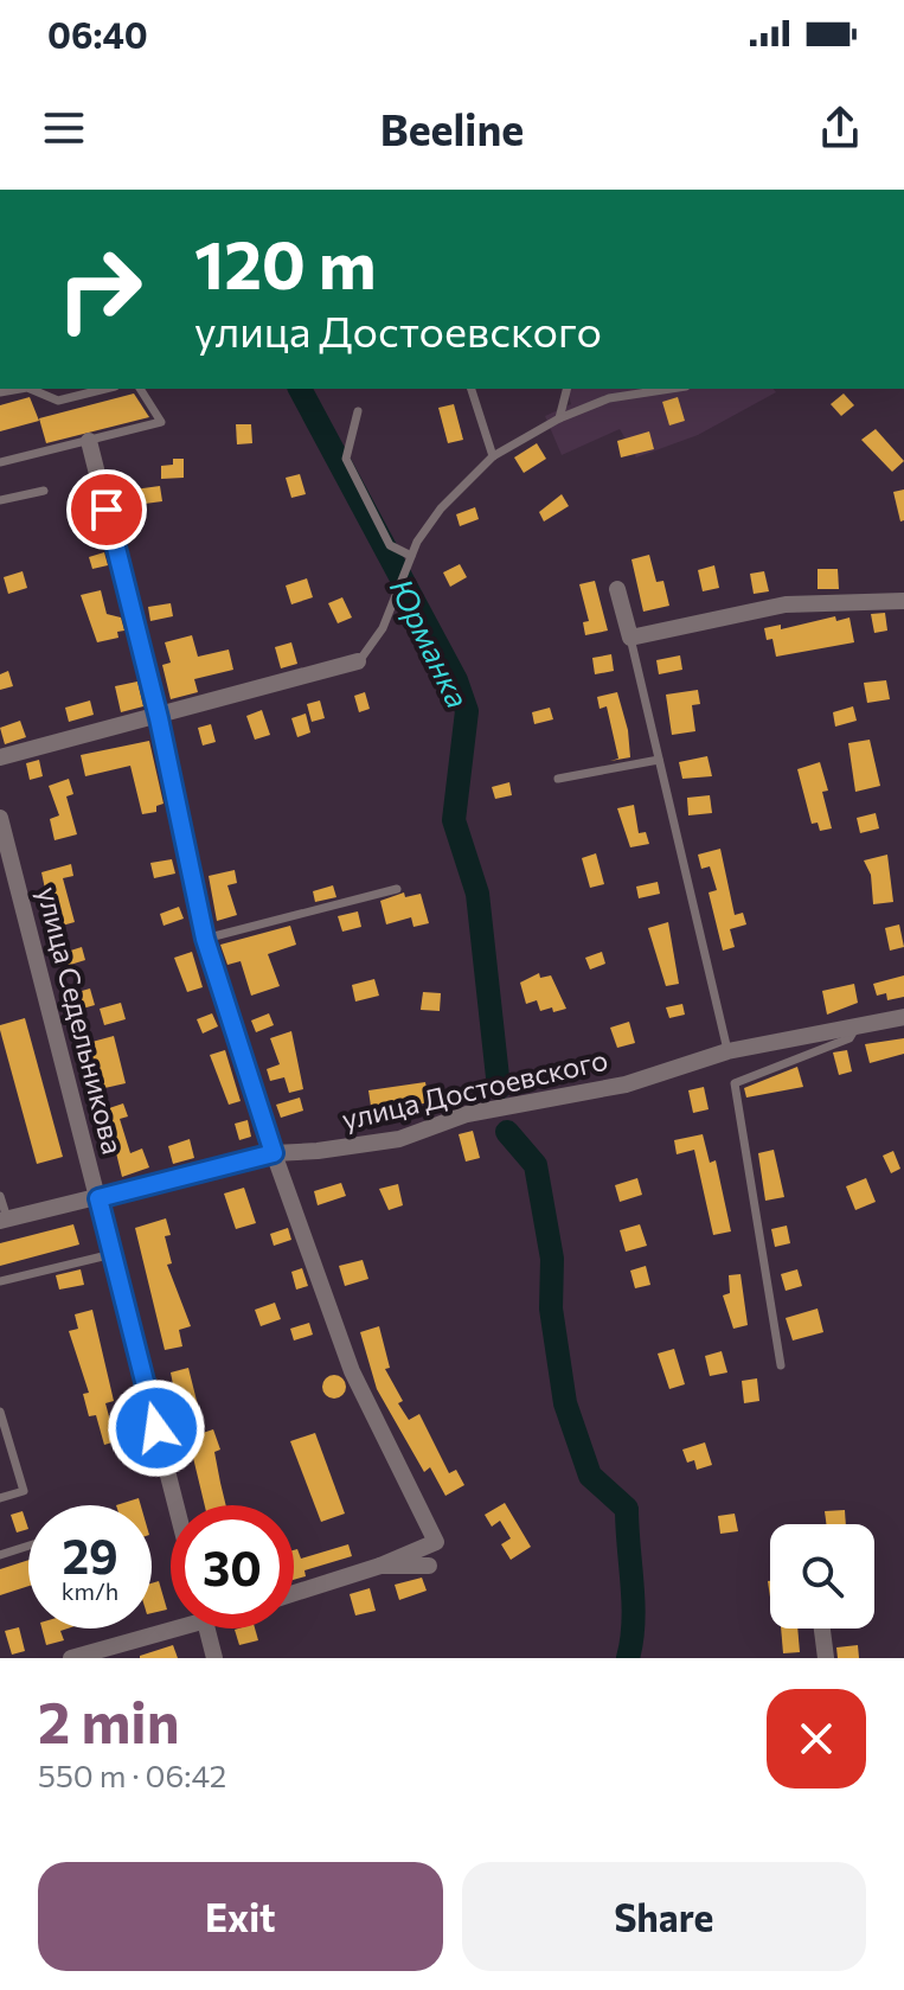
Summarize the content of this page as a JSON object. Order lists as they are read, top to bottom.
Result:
{
  "streets": {
    "street": ["улица Седельникова", "улица Достоевского"]
  },
  "crossings": [
    ["улица Седельникова", "улица Достоевского"]
  ],
  "water": ["Юрманка"],
  "page": {
    "status": "06:40",
    "header": "Beeline",
    "turn": ["120 m", "улица Достоевского"],
    "speed": "29 km/h",
    "limit": "30",
    "heading": ["2 min", "550 m · 06:42"],
    "buttons": ["Exit", "Share"]
  }
}
